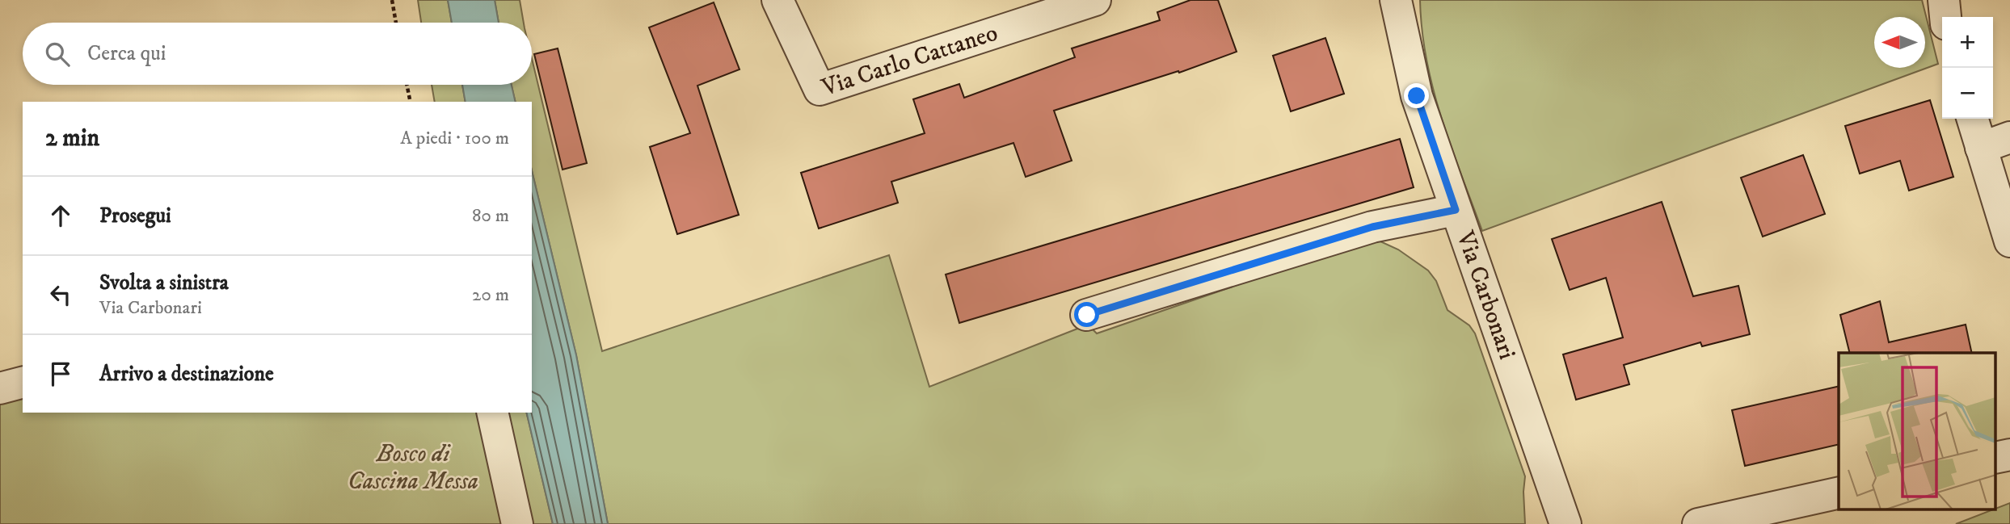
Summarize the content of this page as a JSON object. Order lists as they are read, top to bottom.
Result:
{
  "streets": {
    "street": ["Via Carlo Cattaneo", "Via Carbonari"]
  },
  "parks": ["Bosco di Cascina Messa"],
  "north": "left",
  "page": {
    "map_buttons": ["+", "−"],
    "search": "Cerca qui",
    "heading": ["2 min", "A piedi · 100 m"],
    "list": [
      ["Prosegui", "80 m"],
      ["Svolta a sinistra", "Via Carbonari", "20 m"],
      "Arrivo a destinazione"
    ]
  }
}
